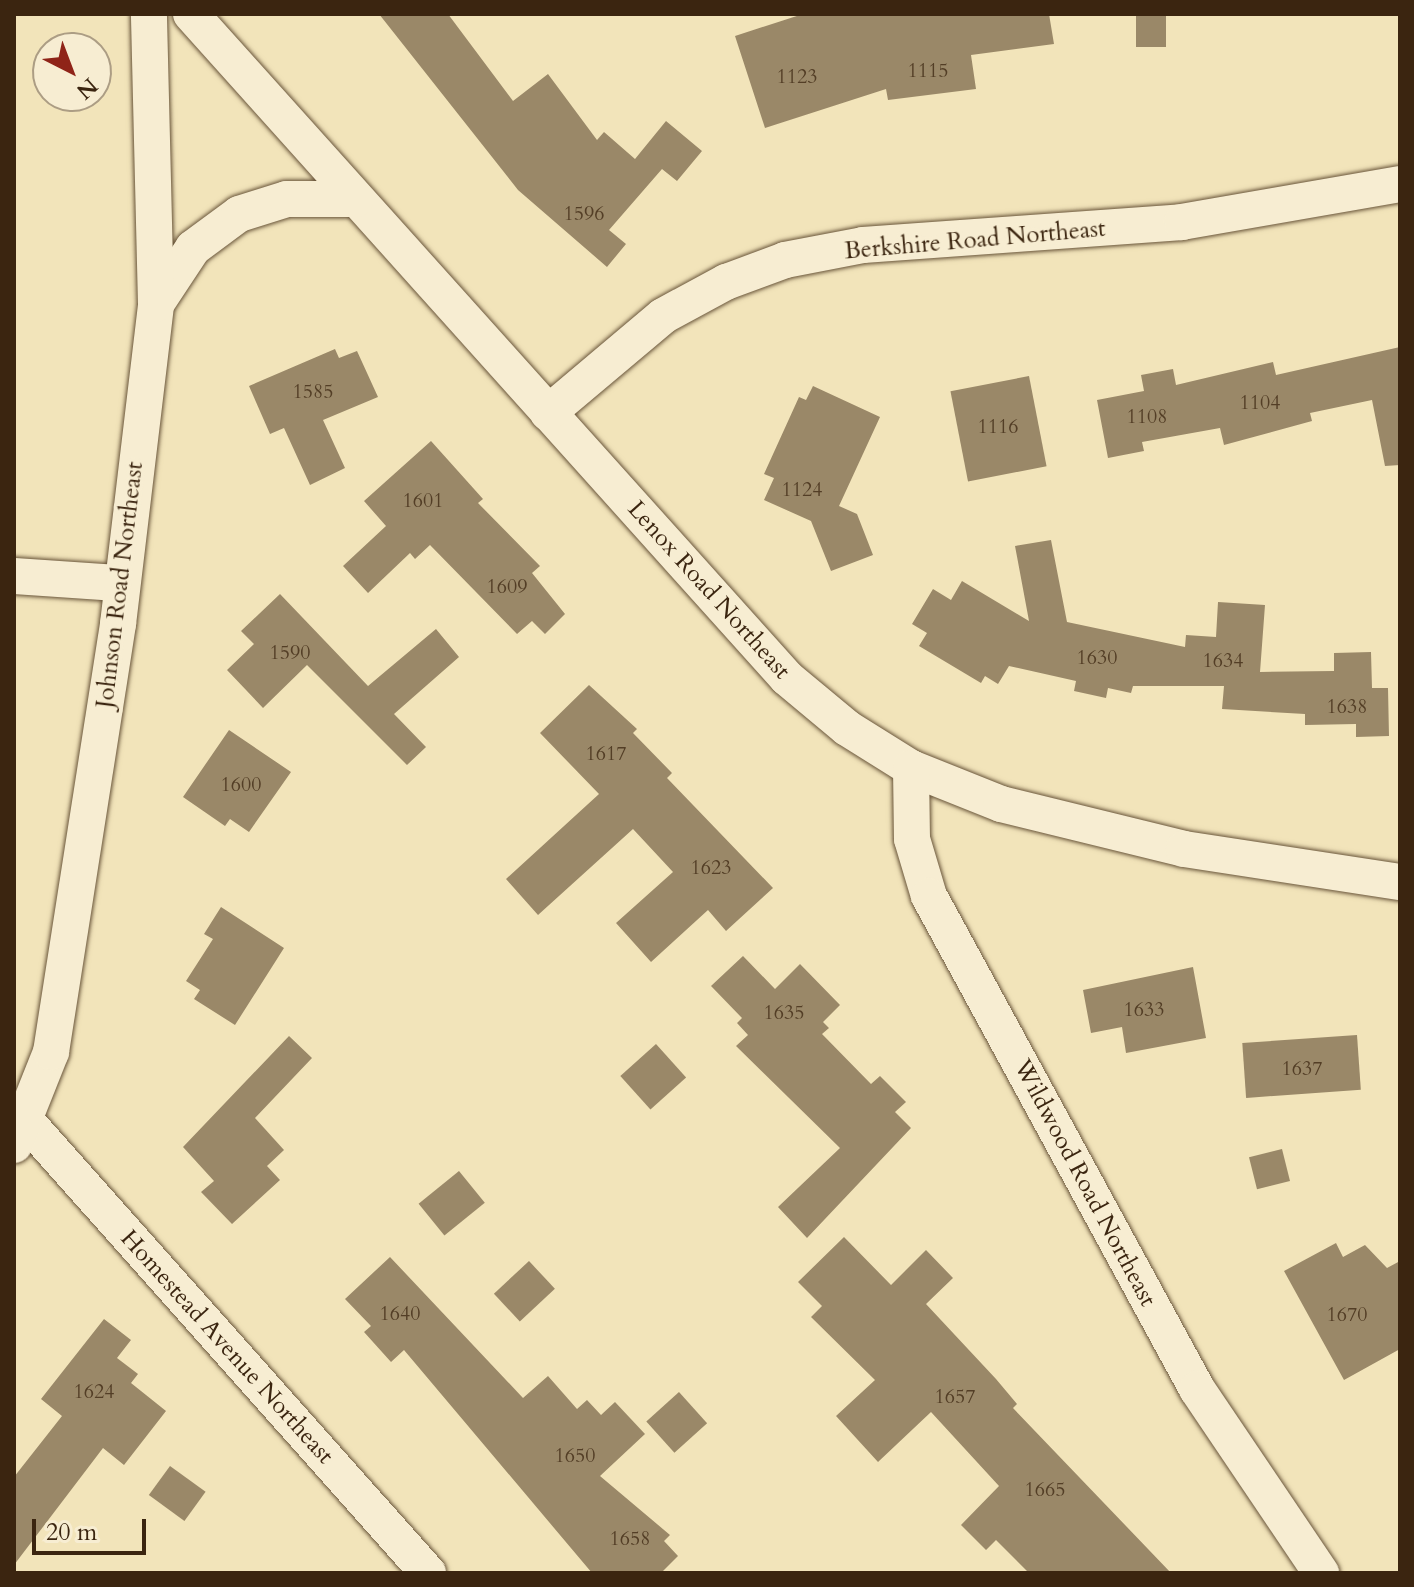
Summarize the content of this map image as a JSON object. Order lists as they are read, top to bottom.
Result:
{
  "streets": {
    "street": [
      "Berkshire Road Northeast",
      "Johnson Road Northeast",
      "Lenox Road Northeast",
      "Wildwood Road Northeast",
      "Homestead Avenue Northeast"
    ]
  },
  "crossings": [
    ["Berkshire Road Northeast", "Lenox Road Northeast"],
    ["Johnson Road Northeast", "Homestead Avenue Northeast"],
    ["Lenox Road Northeast", "Wildwood Road Northeast"]
  ],
  "house_numbers": [
    "1115",
    "1123",
    "1596",
    "1585",
    "1104",
    "1108",
    "1116",
    "1124",
    "1601",
    "1609",
    "1590",
    "1630",
    "1634",
    "1638",
    "1617",
    "1600",
    "1623",
    "1633",
    "1635",
    "1637",
    "1640",
    "1670",
    "1624",
    "1657",
    "1650",
    "1665",
    "1658"
  ],
  "scale_bar": "20 m",
  "north": "bottom right"
}
